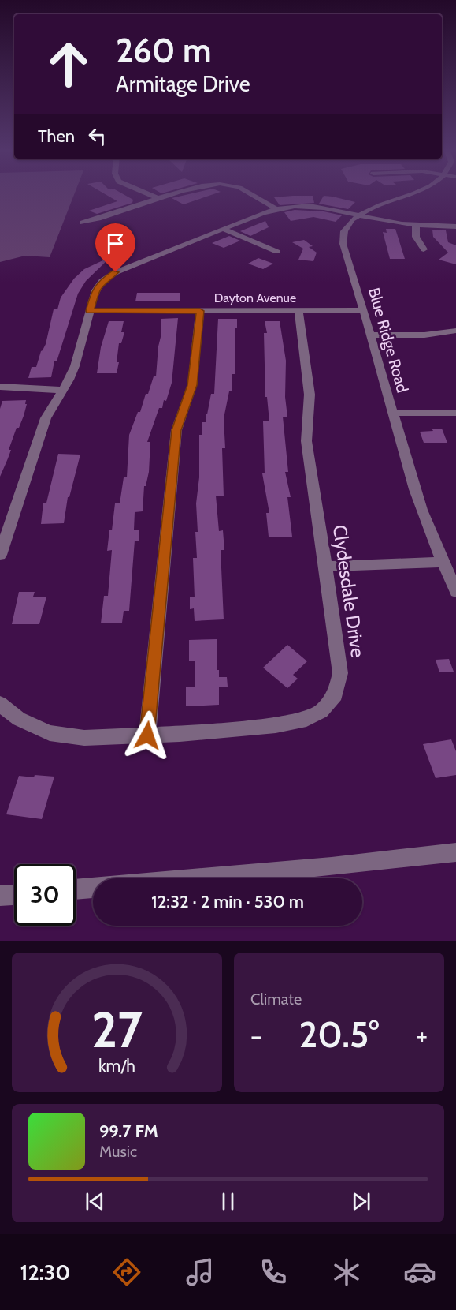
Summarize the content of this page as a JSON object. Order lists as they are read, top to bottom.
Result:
{
  "streets": {
    "street": ["Dayton Avenue", "Blue Ridge Road", "Clydesdale Drive"]
  },
  "crossings": [
    ["Dayton Avenue", "Blue Ridge Road"],
    ["Dayton Avenue", "Clydesdale Drive"]
  ],
  "page": {
    "turn": ["260 m", "Armitage Drive"],
    "then": "Then",
    "limit": "30",
    "trip": "12:32 · 2 min · 530 m",
    "tile": "Climate",
    "heat": ["−", "20.5°", "+"],
    "song": ["99.7 FM", "Music"],
    "tabs": "12:30",
    "gauge": ["27", "km/h"]
  }
}
